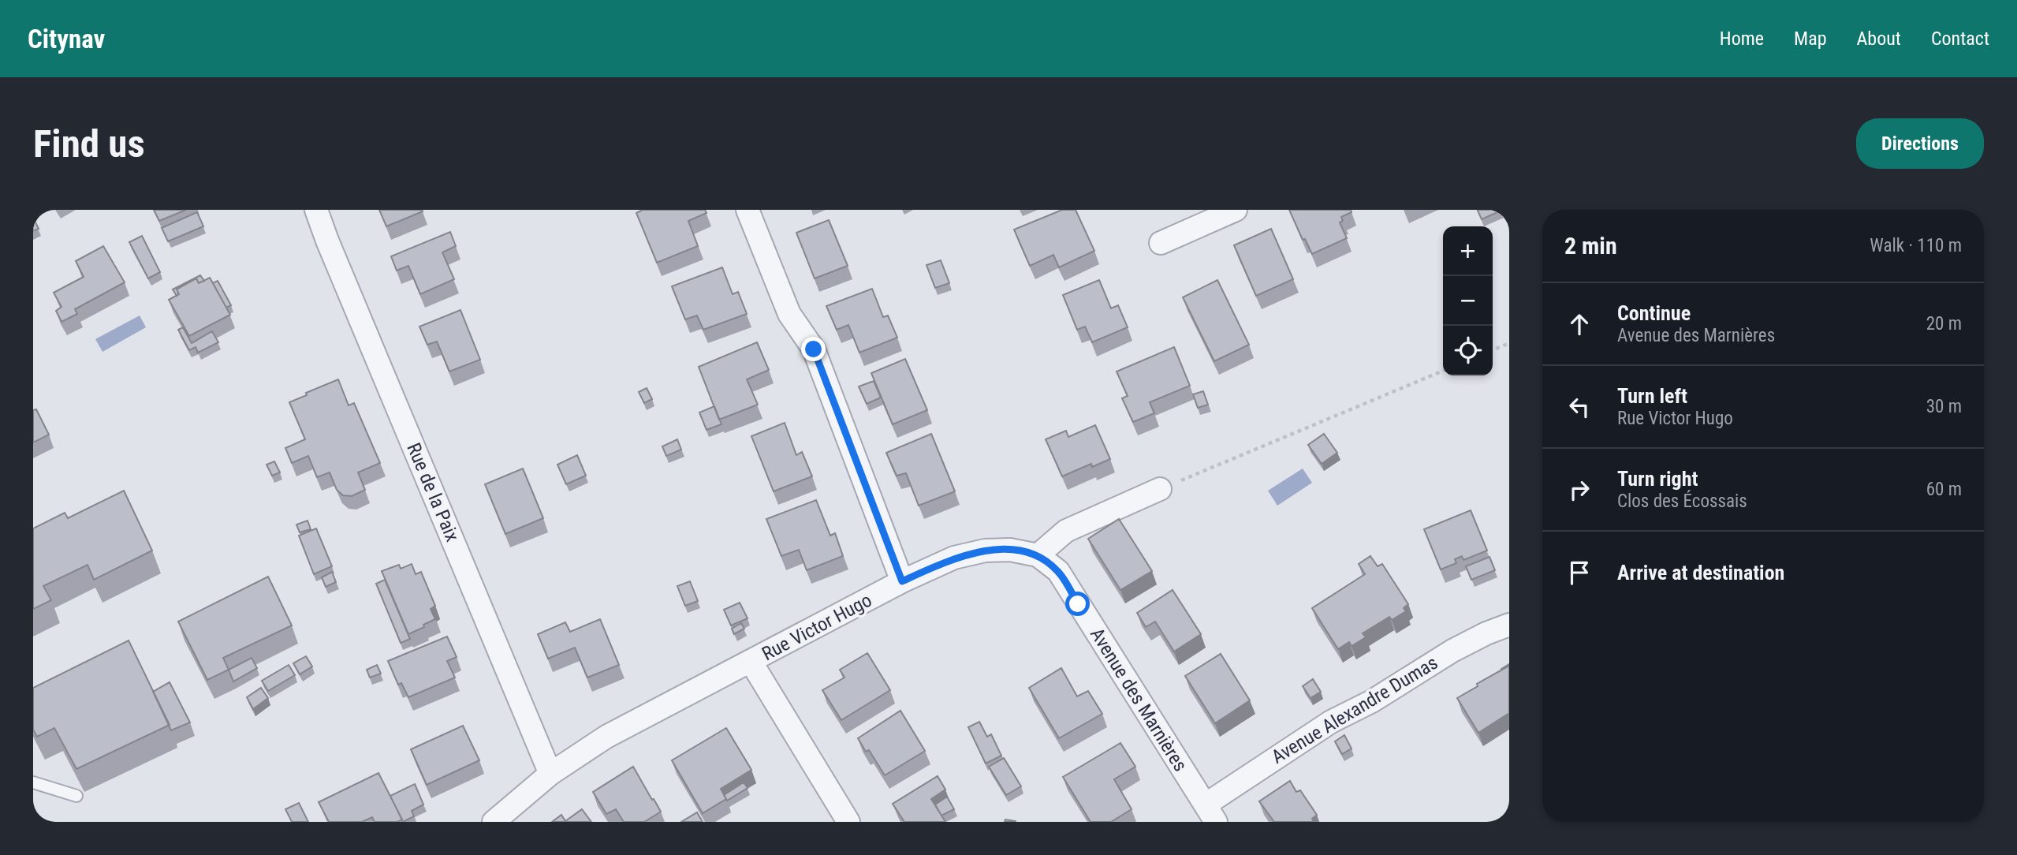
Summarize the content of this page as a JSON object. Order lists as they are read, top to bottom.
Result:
{
  "streets": {
    "street": [
      "Rue de la Paix",
      "Rue Victor Hugo",
      "Avenue des Marnières",
      "Avenue Alexandre Dumas"
    ]
  },
  "crossings": [
    ["Rue de la Paix", "Rue Victor Hugo"],
    ["Rue Victor Hugo", "Avenue des Marnières"],
    ["Avenue des Marnières", "Avenue Alexandre Dumas"]
  ],
  "page": {
    "header": "Citynav",
    "nav": [
      "Home",
      "Map",
      "About",
      "Contact"
    ],
    "buttons": "Directions",
    "title": "Find us",
    "heading": ["2 min", "Walk · 110 m"],
    "map_buttons": ["+", "−"],
    "list": [
      ["Continue", "Avenue des Marnières", "20 m"],
      ["Turn left", "Rue Victor Hugo", "30 m"],
      ["Turn right", "Clos des Écossais", "60 m"],
      "Arrive at destination"
    ]
  }
}
